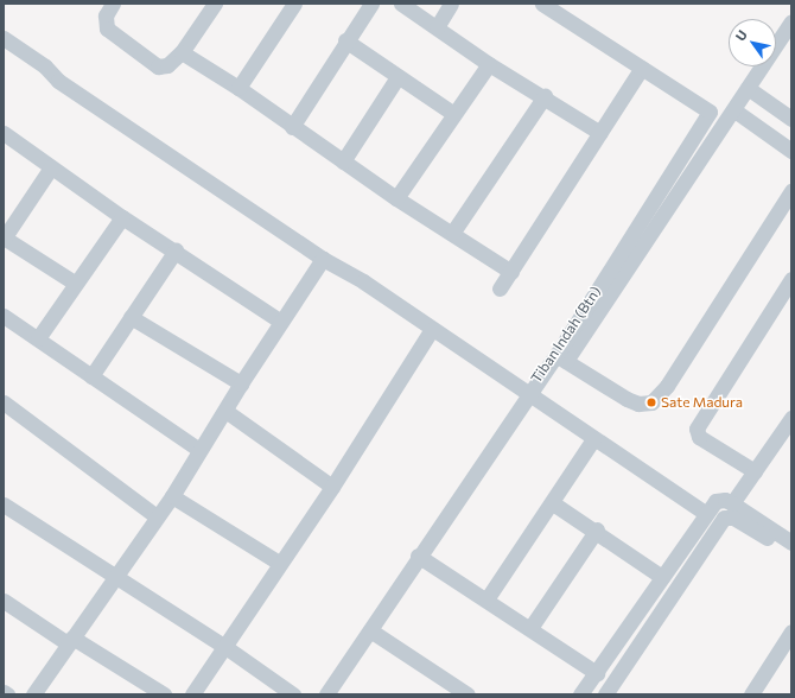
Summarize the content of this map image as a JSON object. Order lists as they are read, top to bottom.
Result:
{
  "streets": {
    "street": ["Tiban Indah (Btn)"]
  },
  "places": ["Sate Madura"],
  "north": "top left"
}
